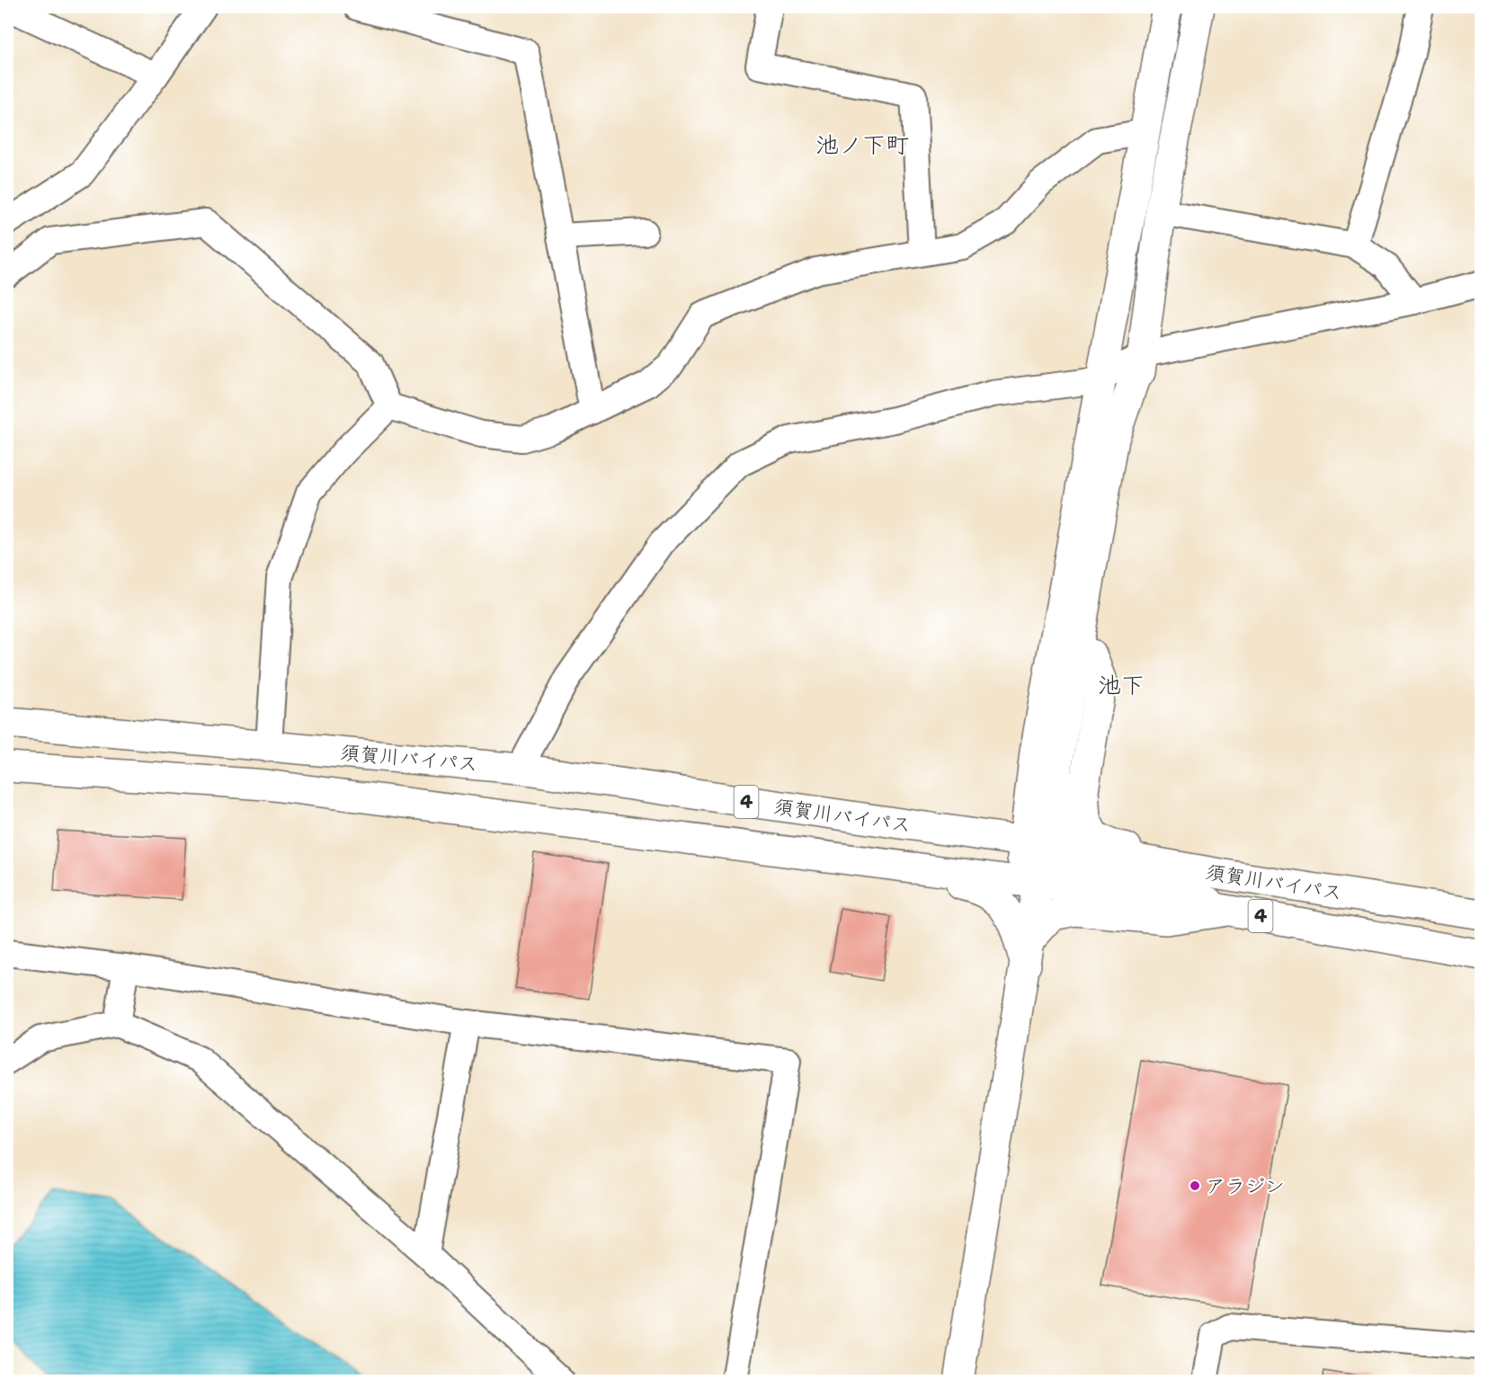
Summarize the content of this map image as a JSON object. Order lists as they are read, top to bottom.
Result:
{
  "streets": {
    "main road": ["須賀川バイパス", "4"]
  },
  "districts": ["池ノ下町", "池下"],
  "places": ["アラジン"]
}
